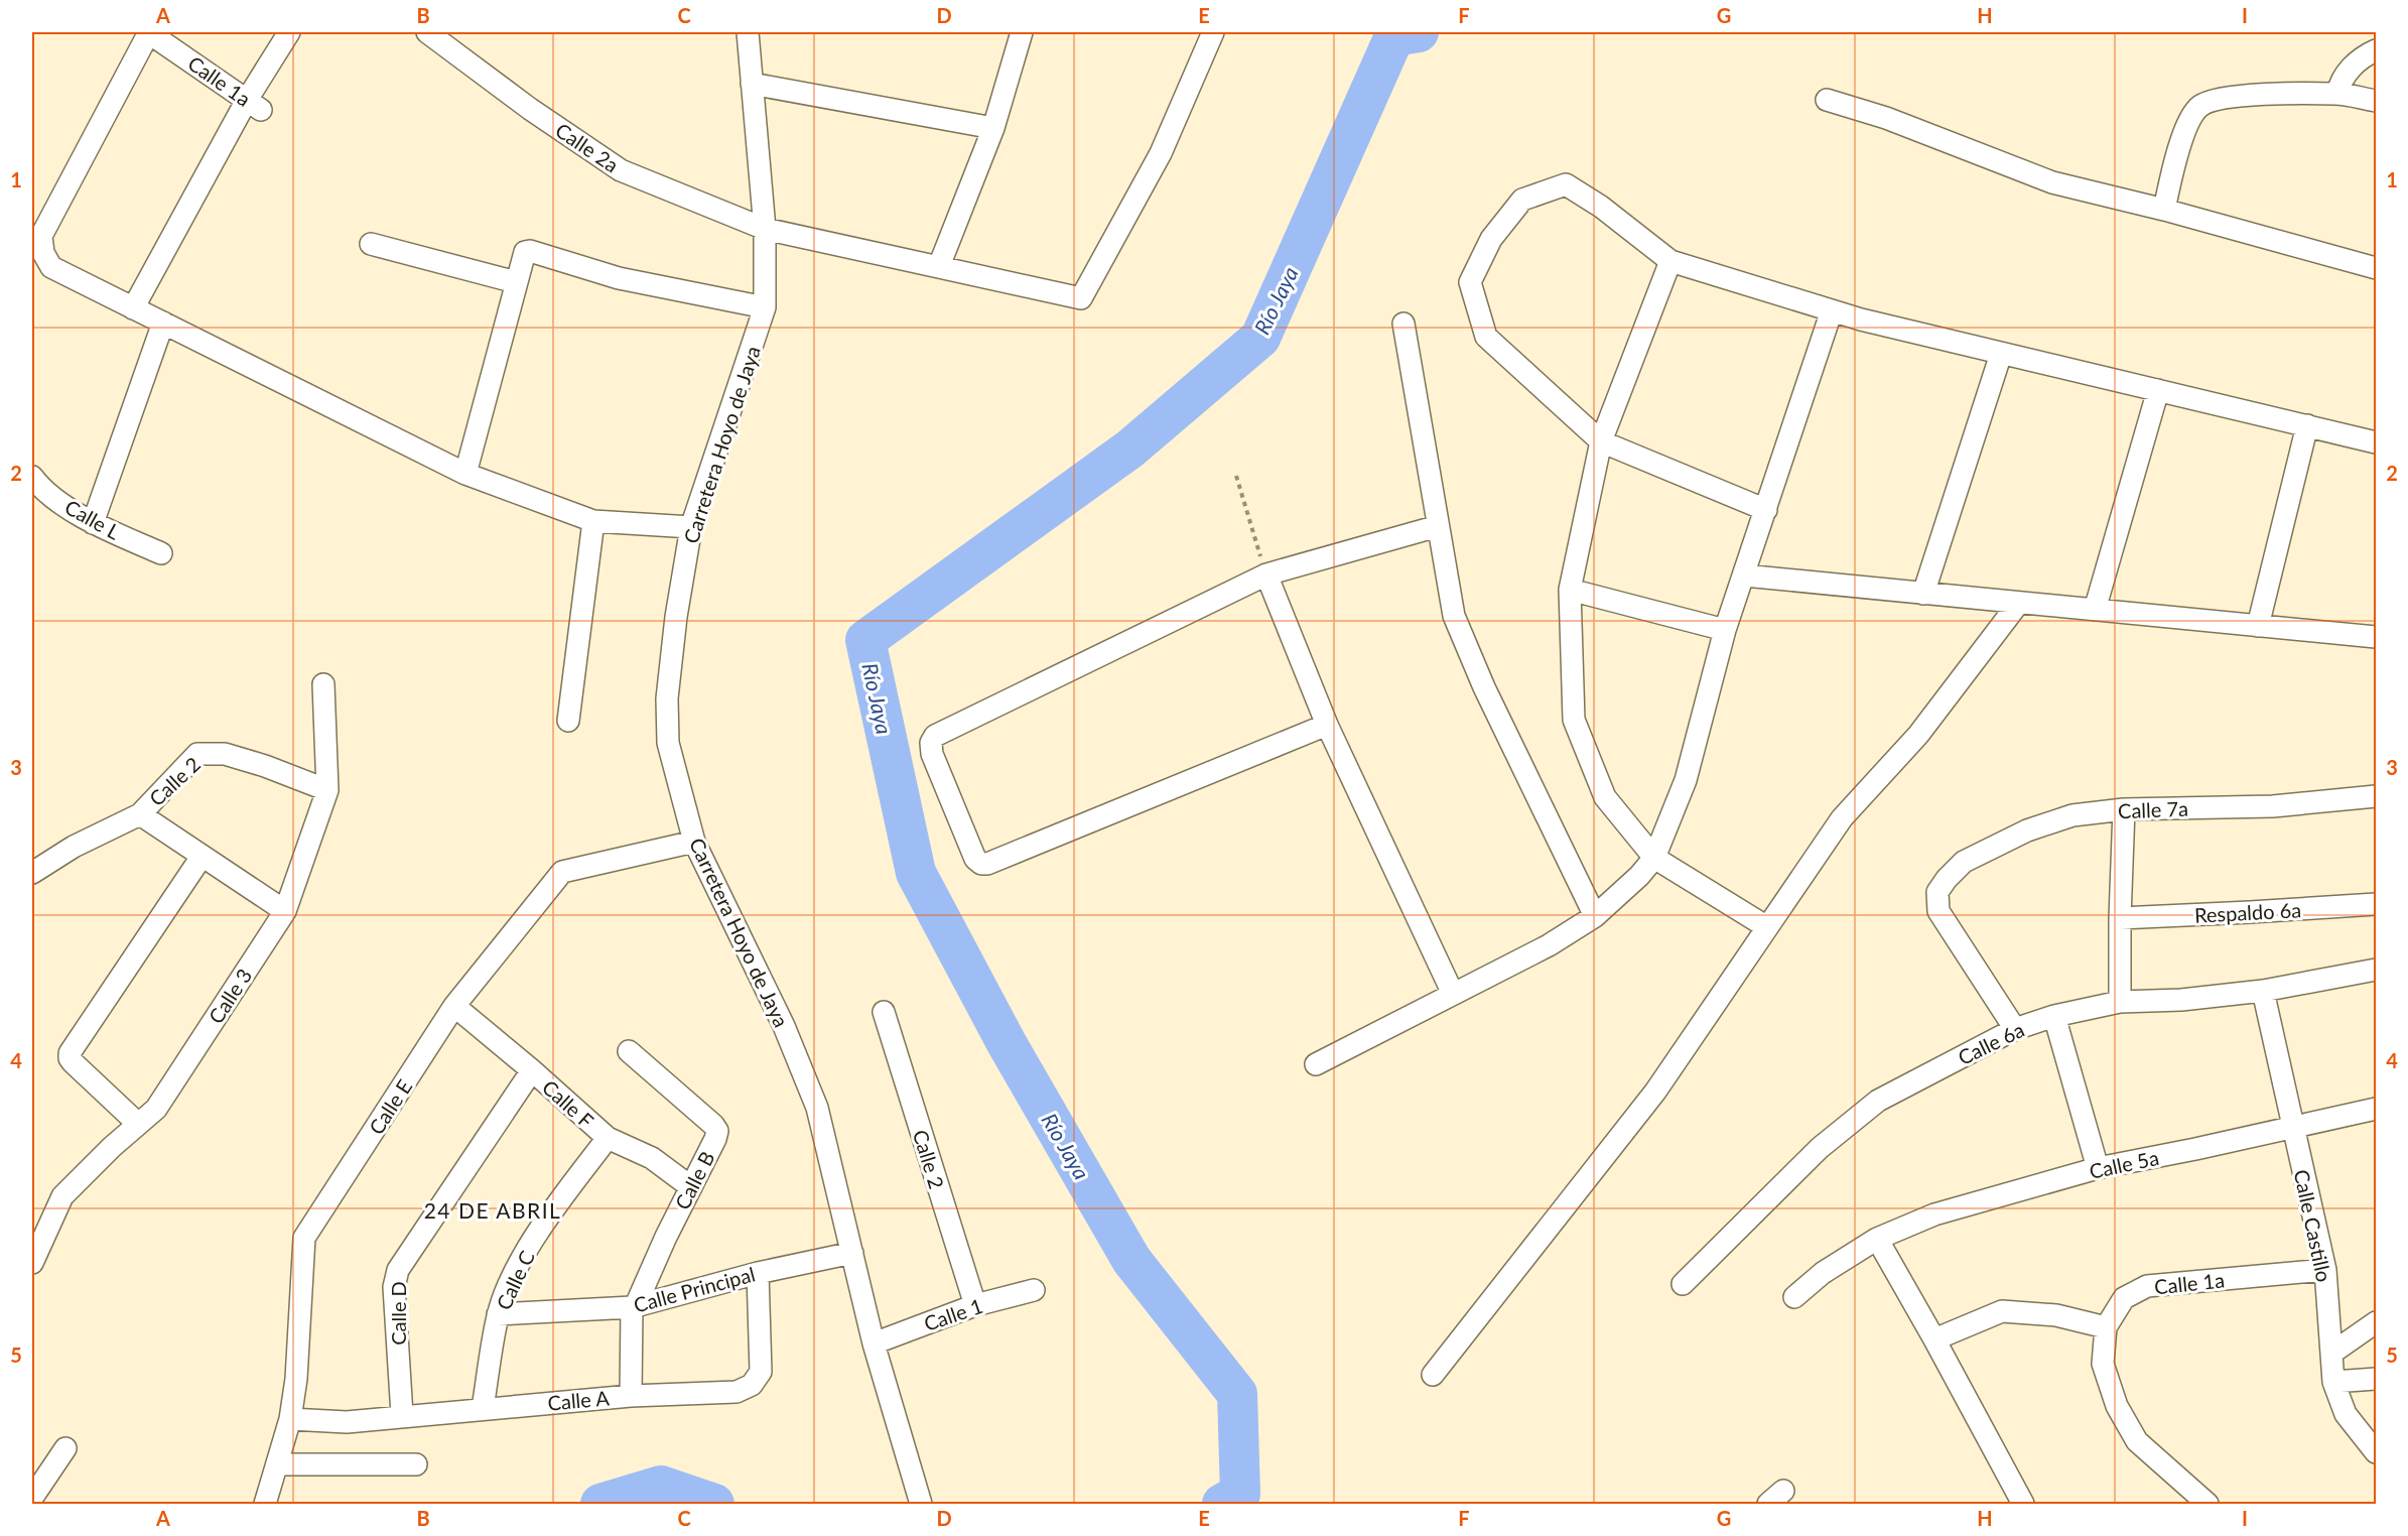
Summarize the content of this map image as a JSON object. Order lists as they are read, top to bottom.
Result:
{
  "streets": {
    "street": [
      "Calle 1a",
      "Calle 2a",
      "Carretera Hoyo de Jaya",
      "Calle L",
      "Calle 2",
      "Calle 7a",
      "Respaldo 6a",
      "Calle 3",
      "Calle 6a",
      "Calle F",
      "Calle E",
      "Calle 5a",
      "Calle B",
      "Calle Castillo",
      "Calle C",
      "Calle Principal",
      "Calle D",
      "Calle 1",
      "Calle A"
    ]
  },
  "crossings": [
    ["Calle 1a", "Calle Castillo"],
    ["Calle 2a", "Carretera Hoyo de Jaya"],
    ["Carretera Hoyo de Jaya", "Calle E"],
    ["Carretera Hoyo de Jaya", "Calle Principal"],
    ["Carretera Hoyo de Jaya", "Calle 1"],
    ["Calle 2", "Calle 3"],
    ["Calle 2", "Calle 1"],
    ["Calle 7a", "Calle 6a"],
    ["Calle 6a", "Calle Castillo"],
    ["Calle F", "Calle E"],
    ["Calle F", "Calle B"],
    ["Calle F", "Calle C"],
    ["Calle F", "Calle D"],
    ["Calle E", "Calle A"],
    ["Calle 5a", "Calle Castillo"],
    ["Calle B", "Calle Principal"],
    ["Calle B", "Calle A"],
    ["Calle C", "Calle Principal"],
    ["Calle C", "Calle A"],
    ["Calle Principal", "Calle A"],
    ["Calle D", "Calle A"]
  ],
  "districts": ["24 DE ABRIL"],
  "water": ["Río Jaya"],
  "grid": {
    "columns": [
      "A",
      "B",
      "C",
      "D",
      "E",
      "F",
      "G",
      "H",
      "I"
    ],
    "rows": [
      "1",
      "2",
      "3",
      "4",
      "5"
    ]
  }
}
